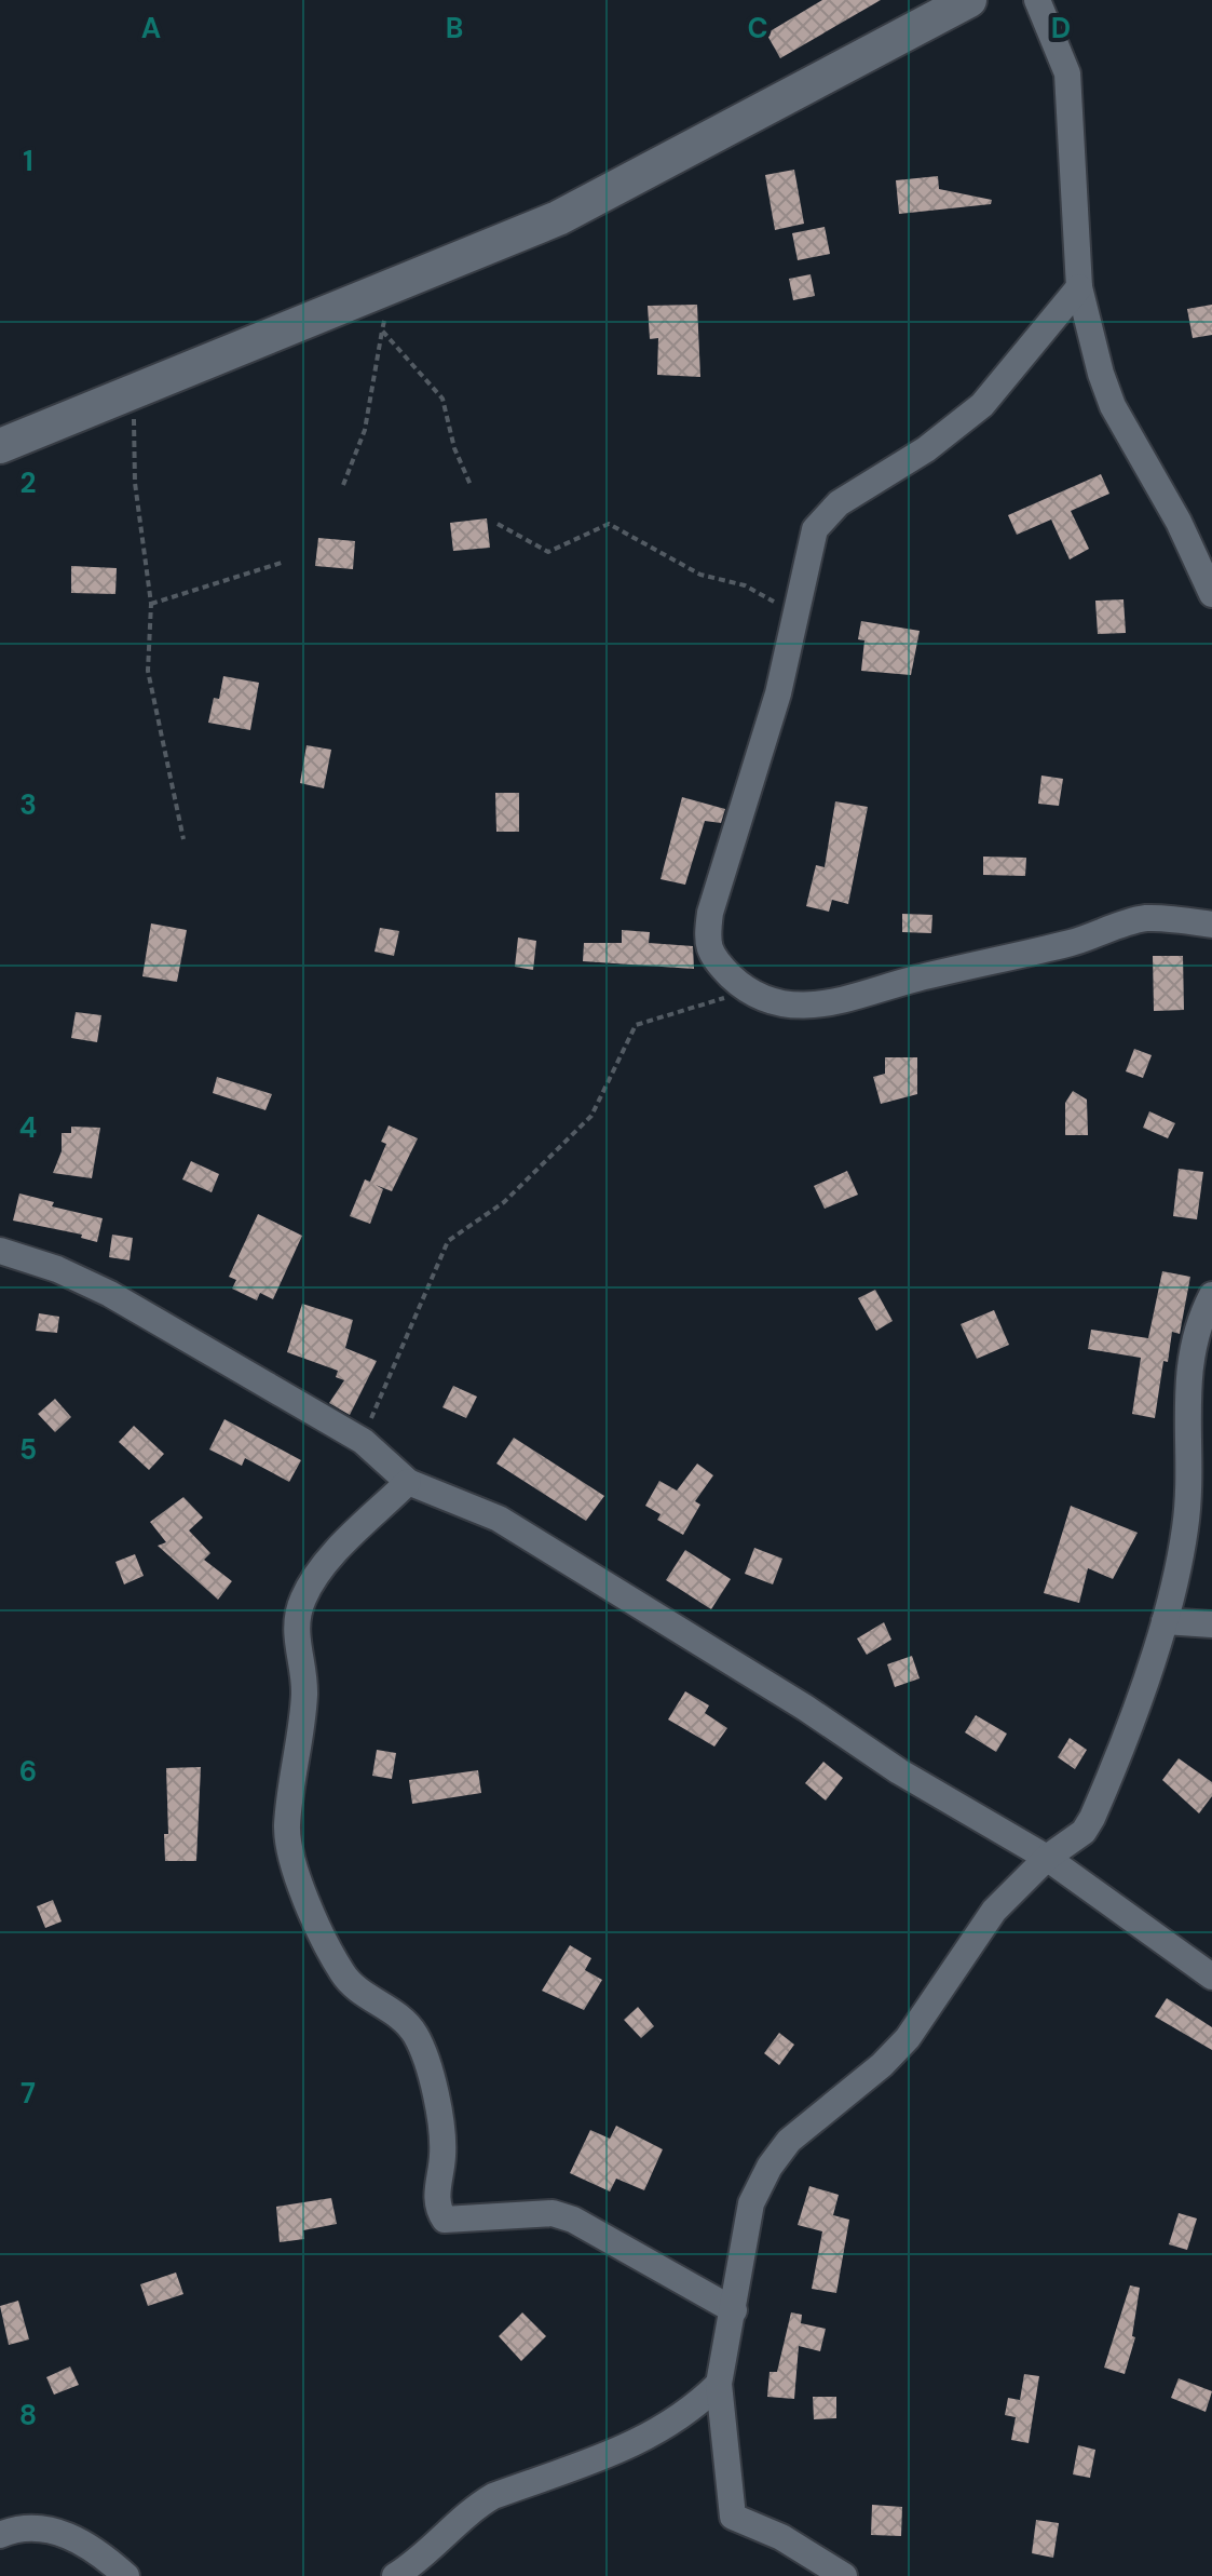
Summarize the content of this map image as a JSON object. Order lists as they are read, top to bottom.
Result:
{
  "grid": {
    "columns": [
      "A",
      "B",
      "C",
      "D"
    ],
    "rows": [
      "1",
      "2",
      "3",
      "4",
      "5",
      "6",
      "7",
      "8"
    ]
  }
}
